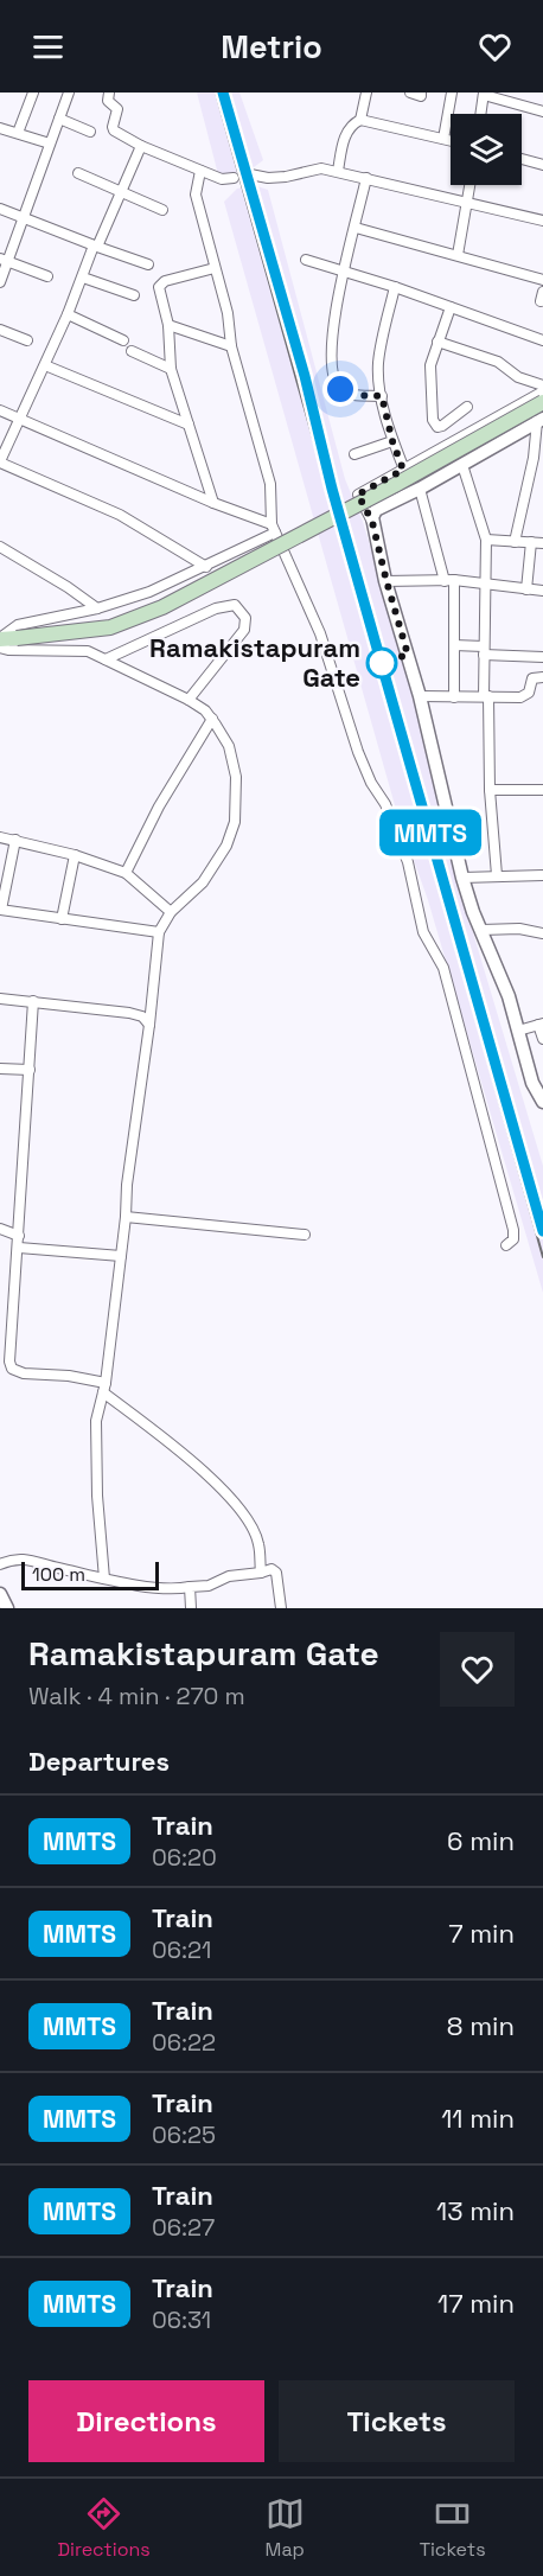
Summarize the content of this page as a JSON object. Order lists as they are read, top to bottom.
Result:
{
  "places": ["Ramakistapuram Gate"],
  "scale_bar": "100 m",
  "page": {
    "header": "Metrio",
    "on_map": "MMTS",
    "scale": "100 m",
    "heading": [
      ["Ramakistapuram Gate", "Walk · 4 min · 270 m"],
      "Departures"
    ],
    "list": [
      {
        "mark": "MMTS",
        "name": "Train",
        "note": "06:20",
        "value": "6 min"
      },
      {
        "mark": "MMTS",
        "name": "Train",
        "note": "06:21",
        "value": "7 min"
      },
      {
        "mark": "MMTS",
        "name": "Train",
        "note": "06:22",
        "value": "8 min"
      },
      {
        "mark": "MMTS",
        "name": "Train",
        "note": "06:25",
        "value": "11 min"
      },
      {
        "mark": "MMTS",
        "name": "Train",
        "note": "06:27",
        "value": "13 min"
      },
      {
        "mark": "MMTS",
        "name": "Train",
        "note": "06:31",
        "value": "17 min"
      }
    ],
    "buttons": ["Directions", "Tickets"],
    "tabs": ["Directions", "Map", "Tickets"]
  }
}
